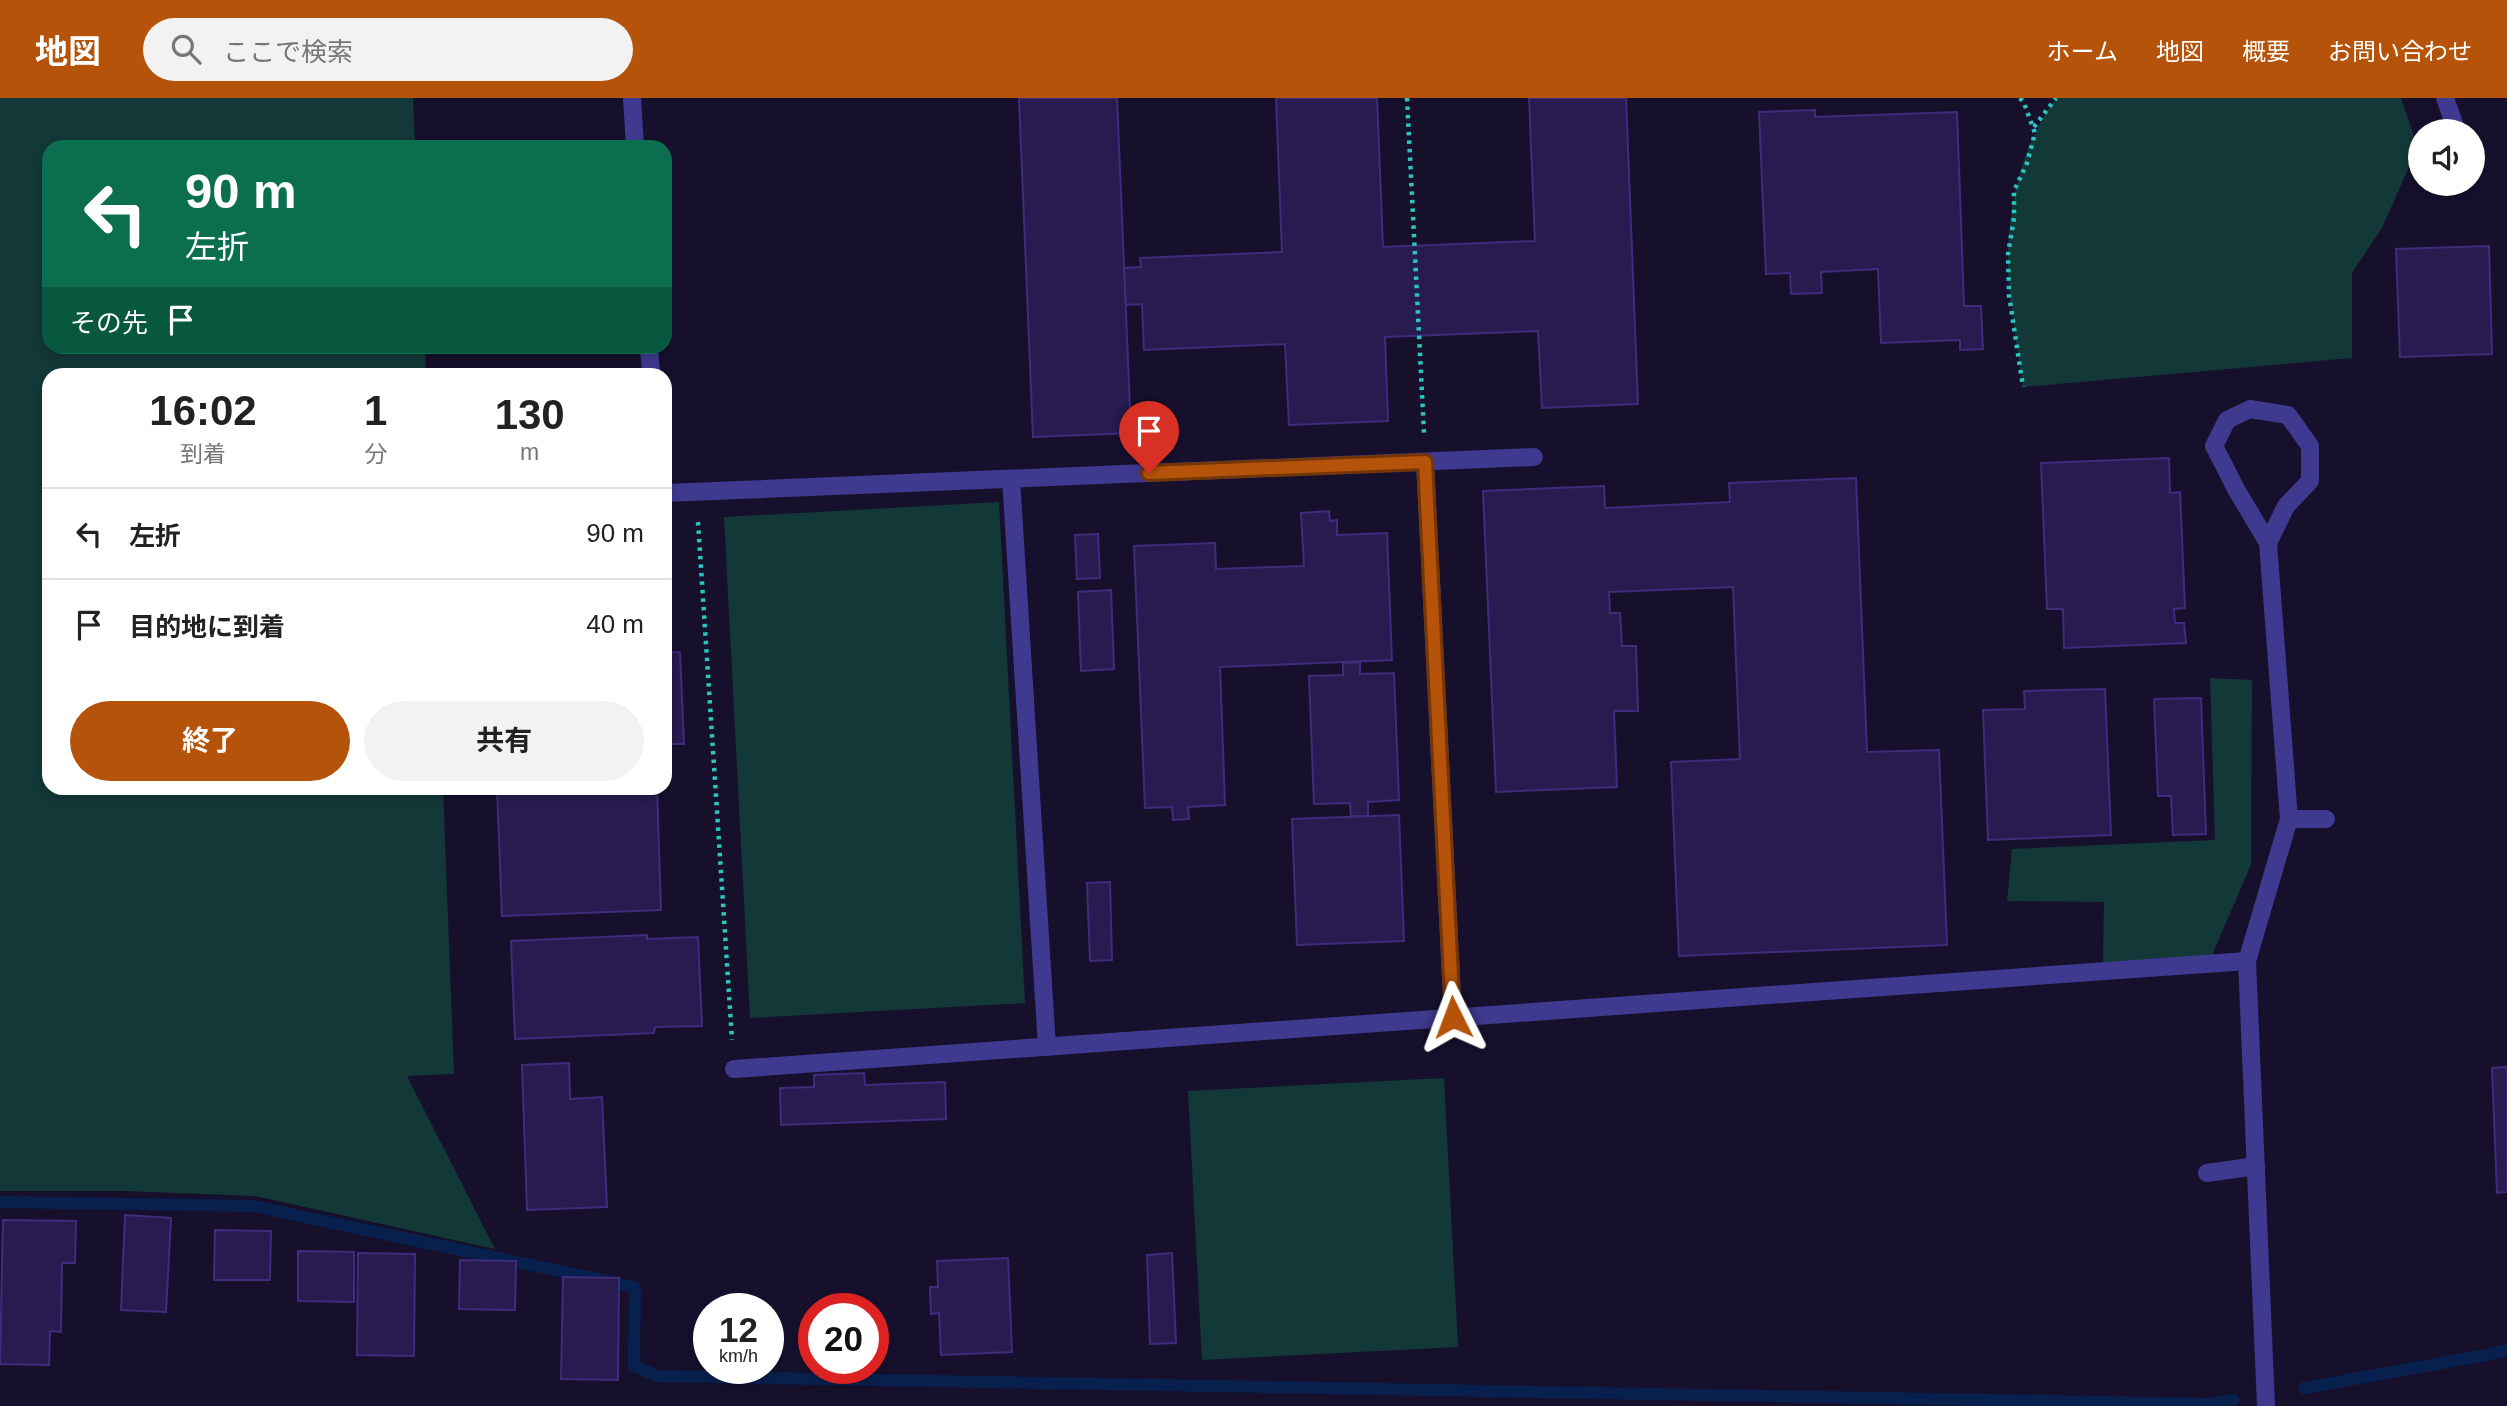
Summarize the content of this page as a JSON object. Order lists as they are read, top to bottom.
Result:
{
  "page": {
    "header": "地図",
    "search": "ここで検索",
    "nav": [
      "ホーム",
      "地図",
      "概要",
      "お問い合わせ"
    ],
    "turn": ["90 m", "左折"],
    "then": "その先",
    "eta": [
      "16:02",
      "到着",
      "1",
      "分",
      "130",
      "m"
    ],
    "list": [
      {
        "name": "左折",
        "value": "90 m"
      },
      {
        "name": "目的地に到着",
        "value": "40 m"
      }
    ],
    "buttons": ["終了", "共有"],
    "speed": "12 km/h",
    "limit": "20"
  }
}
